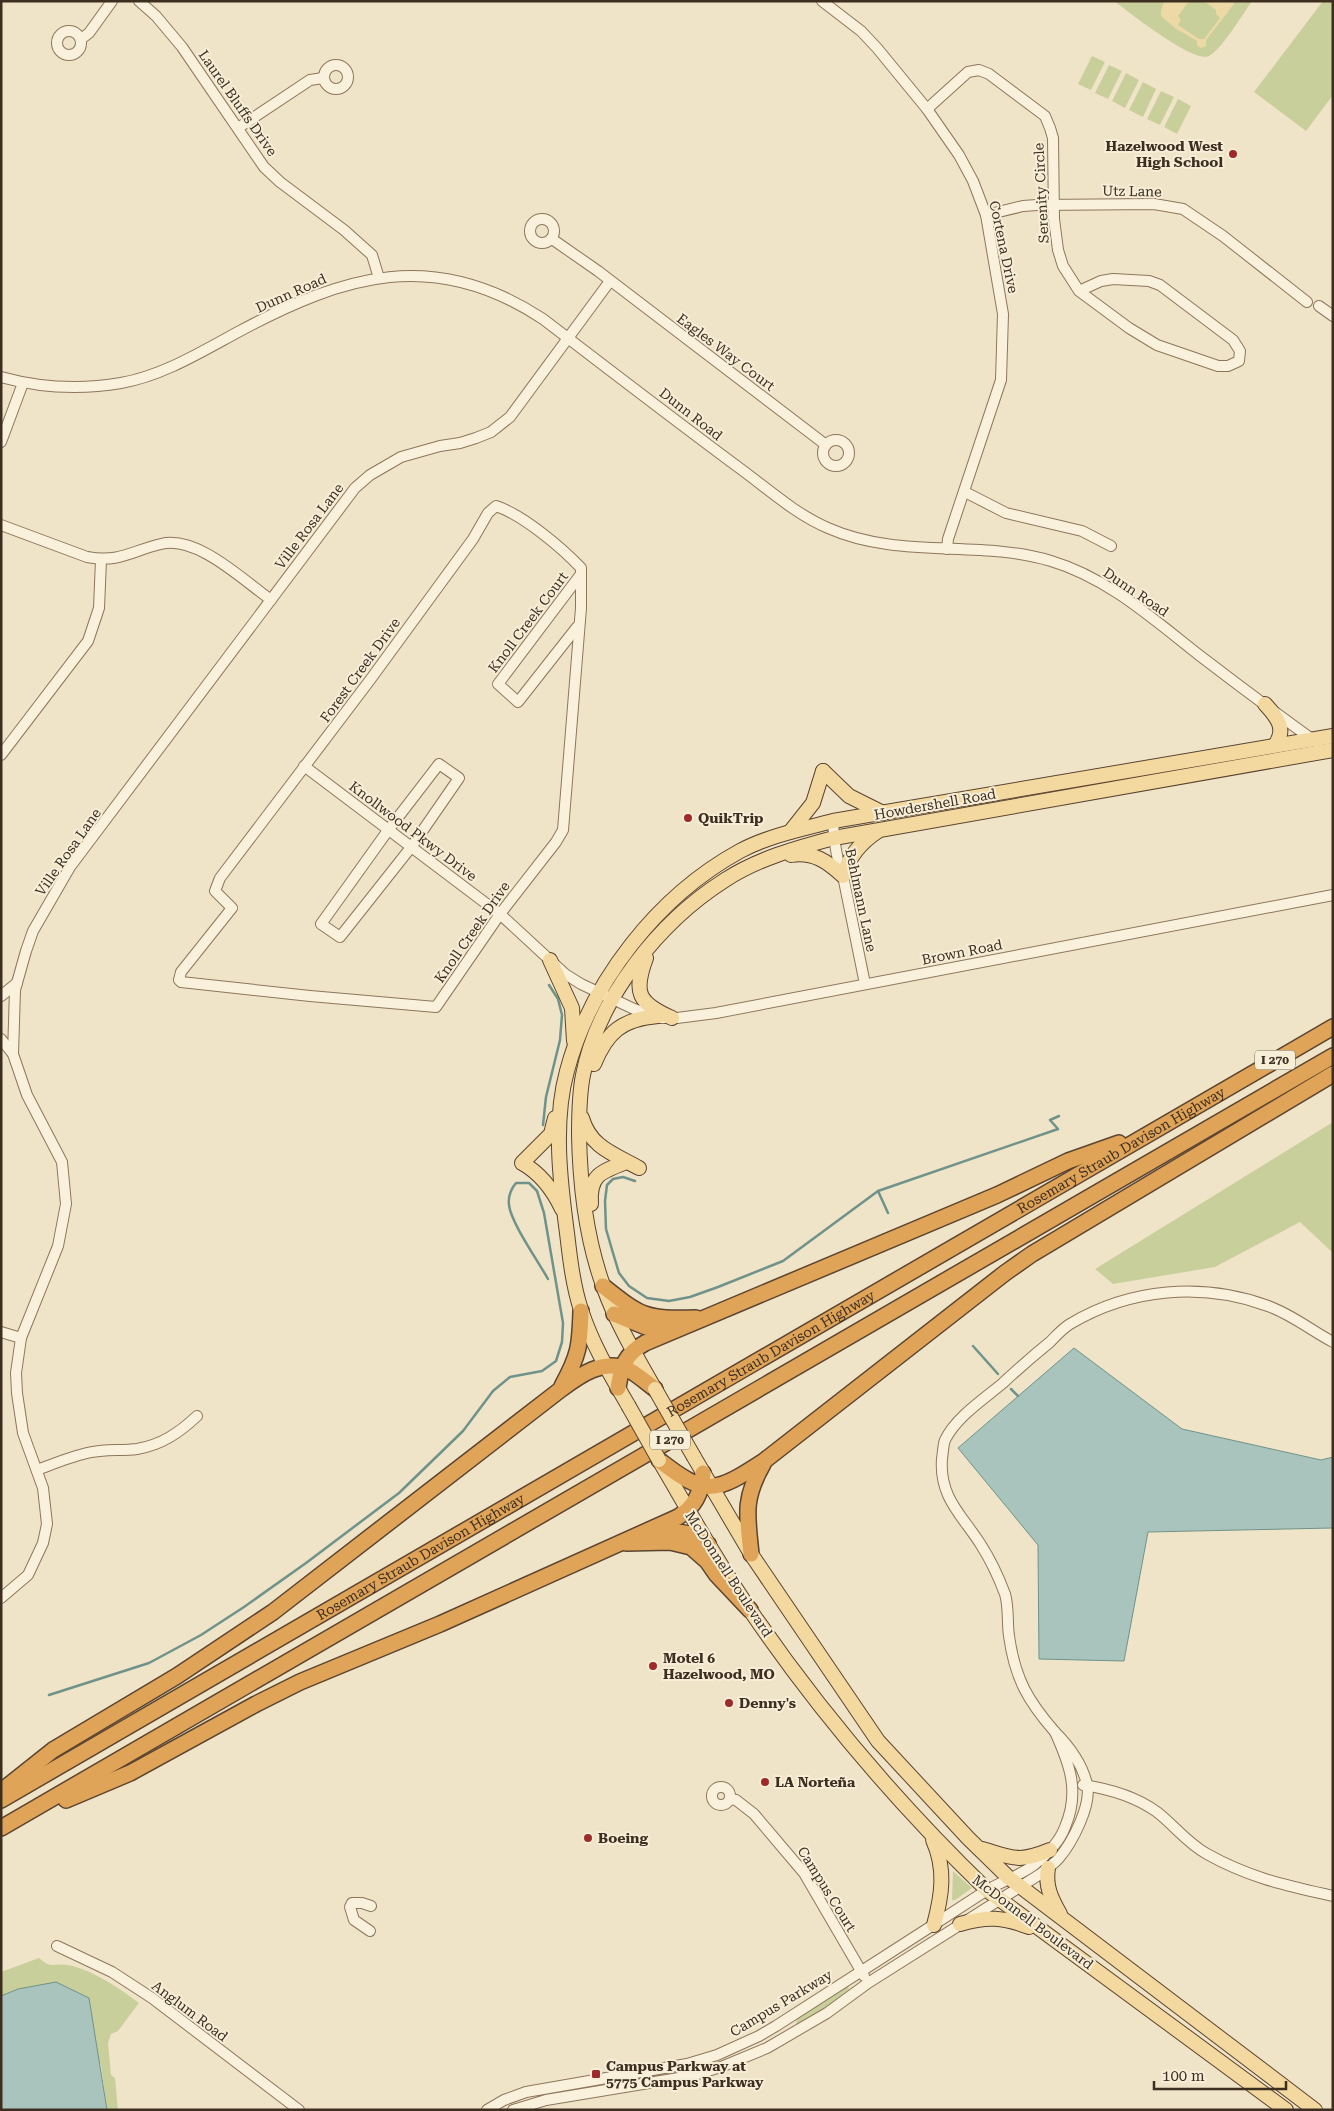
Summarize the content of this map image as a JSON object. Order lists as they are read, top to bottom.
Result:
{
  "streets": {
    "highway": ["I 270", "Rosemary Straub Davison Highway"],
    "main road": ["Howdershell Road", "McDonnell Boulevard"],
    "street": [
      "Laurel Bluffs Drive",
      "Utz Lane",
      "Serenity Circle",
      "Cortena Drive",
      "Dunn Road",
      "Eagles Way Court",
      "Ville Rosa Lane",
      "Knoll Creek Court",
      "Forest Creek Drive",
      "Knollwood Pkwy Drive",
      "Behlmann Lane",
      "Knoll Creek Drive",
      "Brown Road",
      "Campus Court",
      "Campus Parkway",
      "Anglum Road"
    ]
  },
  "crossings": [
    ["Laurel Bluffs Drive", "Dunn Road"],
    ["Utz Lane", "Serenity Circle"],
    ["Utz Lane", "Cortena Drive"],
    ["Serenity Circle", "Cortena Drive"],
    ["Cortena Drive", "Dunn Road"],
    ["Dunn Road", "Ville Rosa Lane"],
    ["Dunn Road", "Howdershell Road"],
    ["Knoll Creek Court", "Forest Creek Drive"],
    ["Knoll Creek Court", "Knoll Creek Drive"],
    ["Forest Creek Drive", "Knollwood Pkwy Drive"],
    ["Forest Creek Drive", "Knoll Creek Drive"],
    ["Howdershell Road", "Knollwood Pkwy Drive"],
    ["Howdershell Road", "Behlmann Lane"],
    ["Howdershell Road", "Brown Road"],
    ["Howdershell Road", "McDonnell Boulevard"],
    ["Knollwood Pkwy Drive", "Knoll Creek Drive"],
    ["Knollwood Pkwy Drive", "Brown Road"],
    ["Knollwood Pkwy Drive", "McDonnell Boulevard"],
    ["Behlmann Lane", "Brown Road"],
    ["Brown Road", "McDonnell Boulevard"],
    ["McDonnell Boulevard", "Campus Parkway"],
    ["Campus Court", "Campus Parkway"]
  ],
  "places": {
    "other": [
      "Hazelwood West High School",
      "QuikTrip",
      "Motel 6 Hazelwood, MO",
      "Denny's",
      "LA Norteña",
      "Boeing"
    ],
    "transit": ["Campus Parkway at 5775 Campus Parkway"]
  },
  "scale_bar": "100 m"
}
